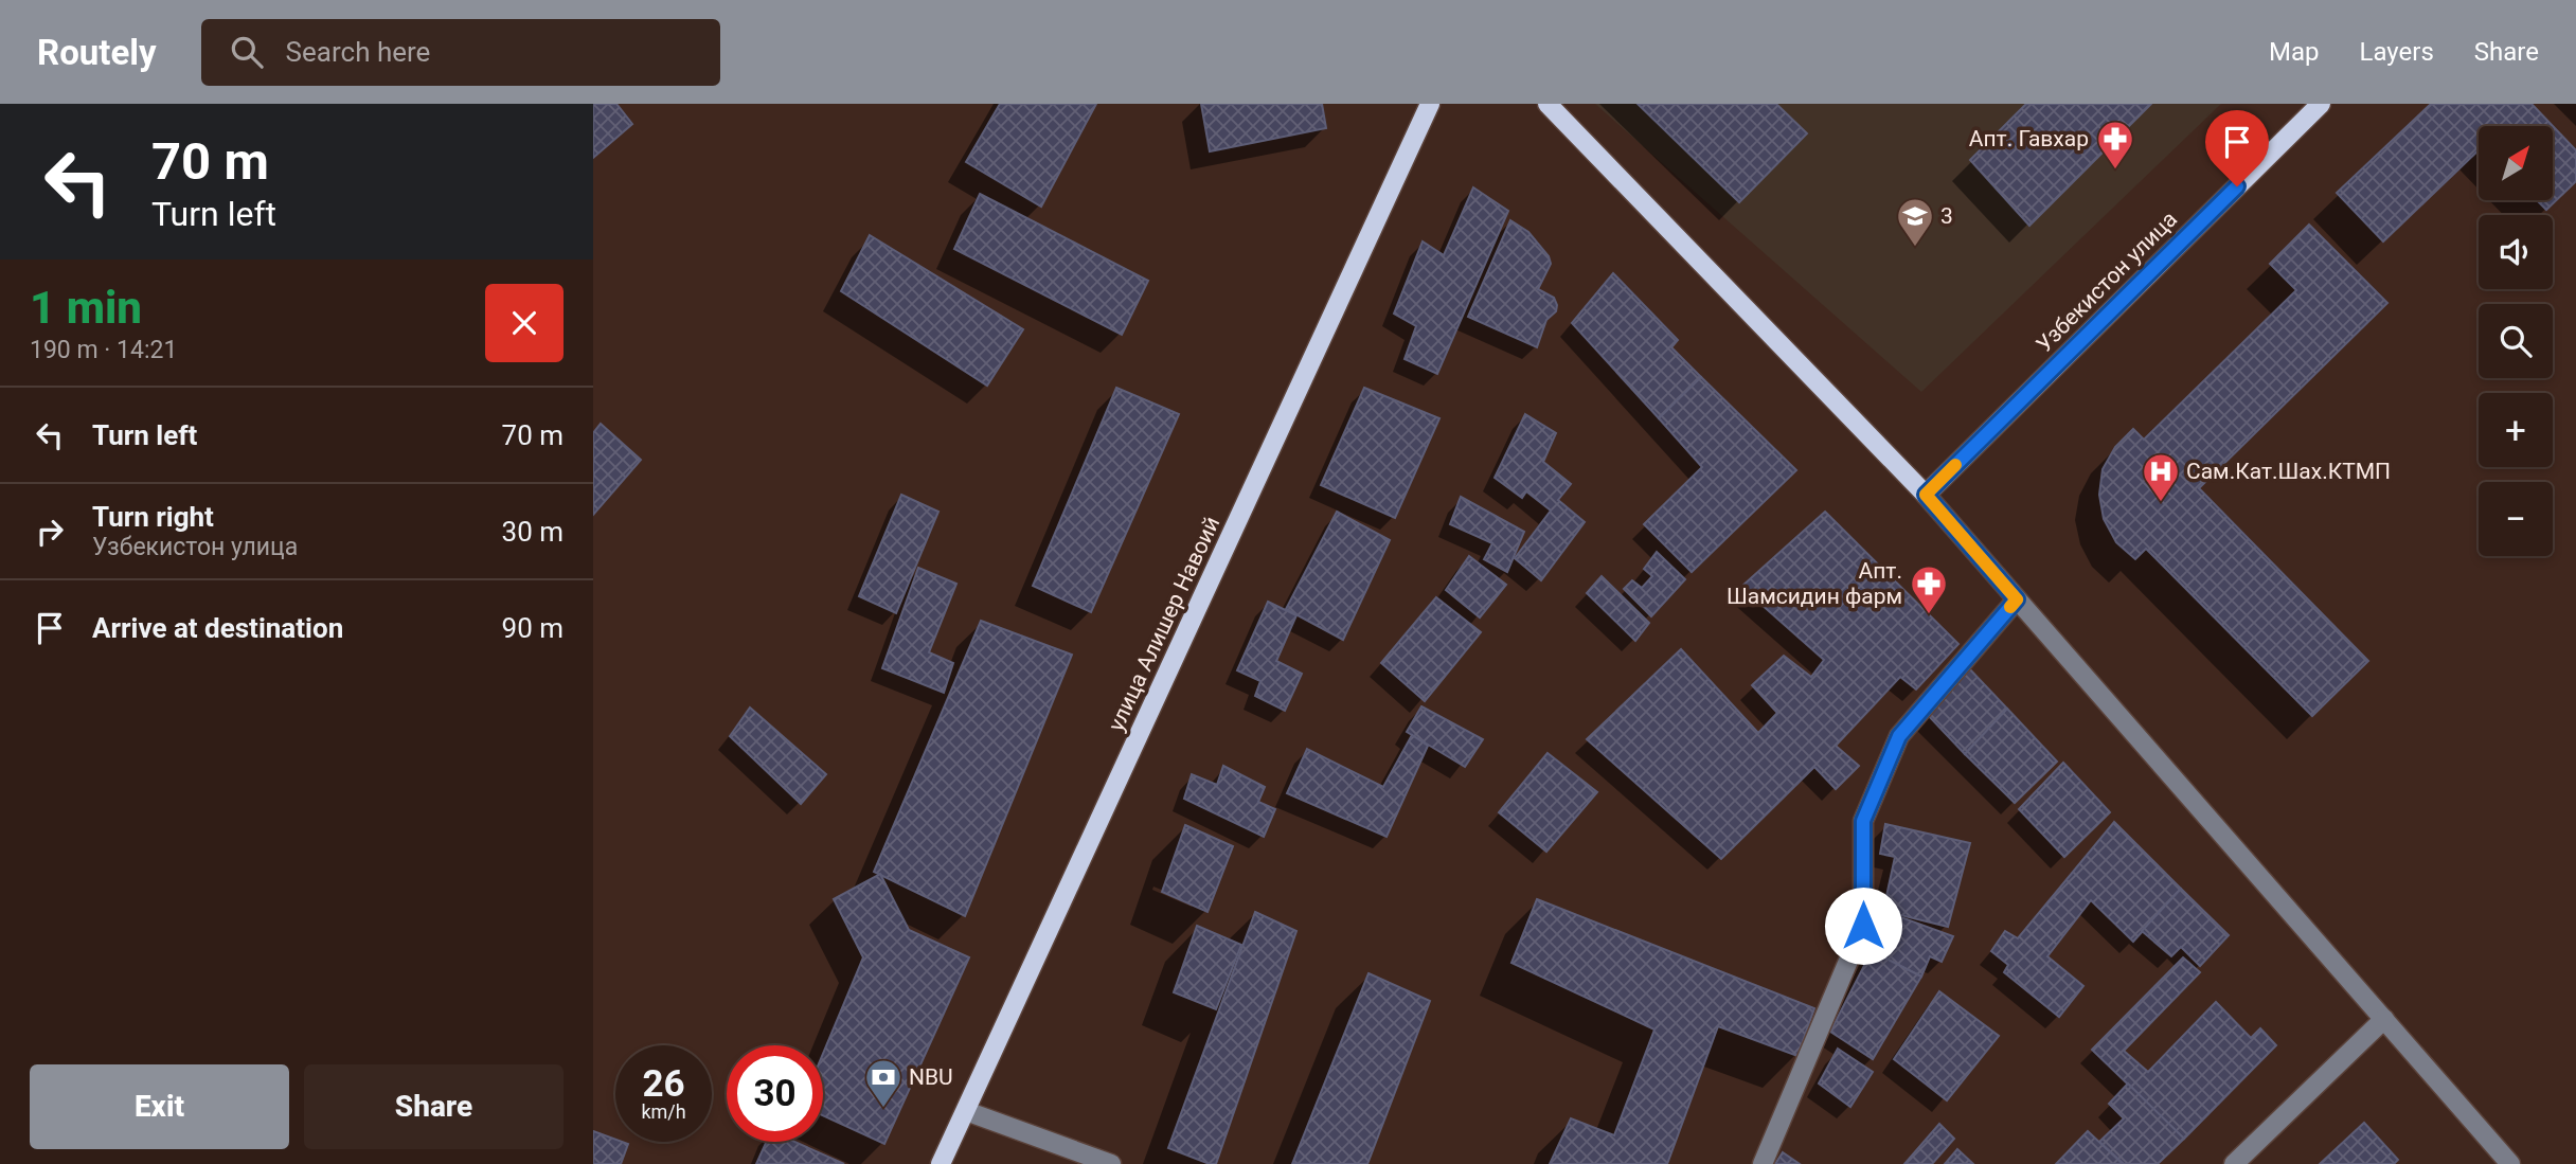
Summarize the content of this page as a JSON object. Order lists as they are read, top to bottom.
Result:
{
  "streets": {
    "main road": ["Узбекистон улица", "улица Алишер Навоий"]
  },
  "places": {
    "pharmacy": ["Апт. Гавхар", "Апт. Шамсидин фарм"],
    "school or university": ["3"],
    "hospital": ["Сам.Кат.Шах.КТМП"],
    "bank": ["NBU"]
  },
  "north": "top right",
  "page": {
    "header": "Routely",
    "search": "Search here",
    "nav": ["Map", "Layers", "Share"],
    "turn": ["70 m", "Turn left"],
    "map_buttons": ["+", "−"],
    "heading": ["1 min", "190 m · 14:21"],
    "list": [
      {
        "name": "Turn left",
        "value": "70 m"
      },
      {
        "name": "Turn right",
        "note": "Узбекистон улица",
        "value": "30 m"
      },
      {
        "name": "Arrive at destination",
        "value": "90 m"
      }
    ],
    "speed": "26 km/h",
    "limit": "30",
    "buttons": ["Exit", "Share"]
  }
}
